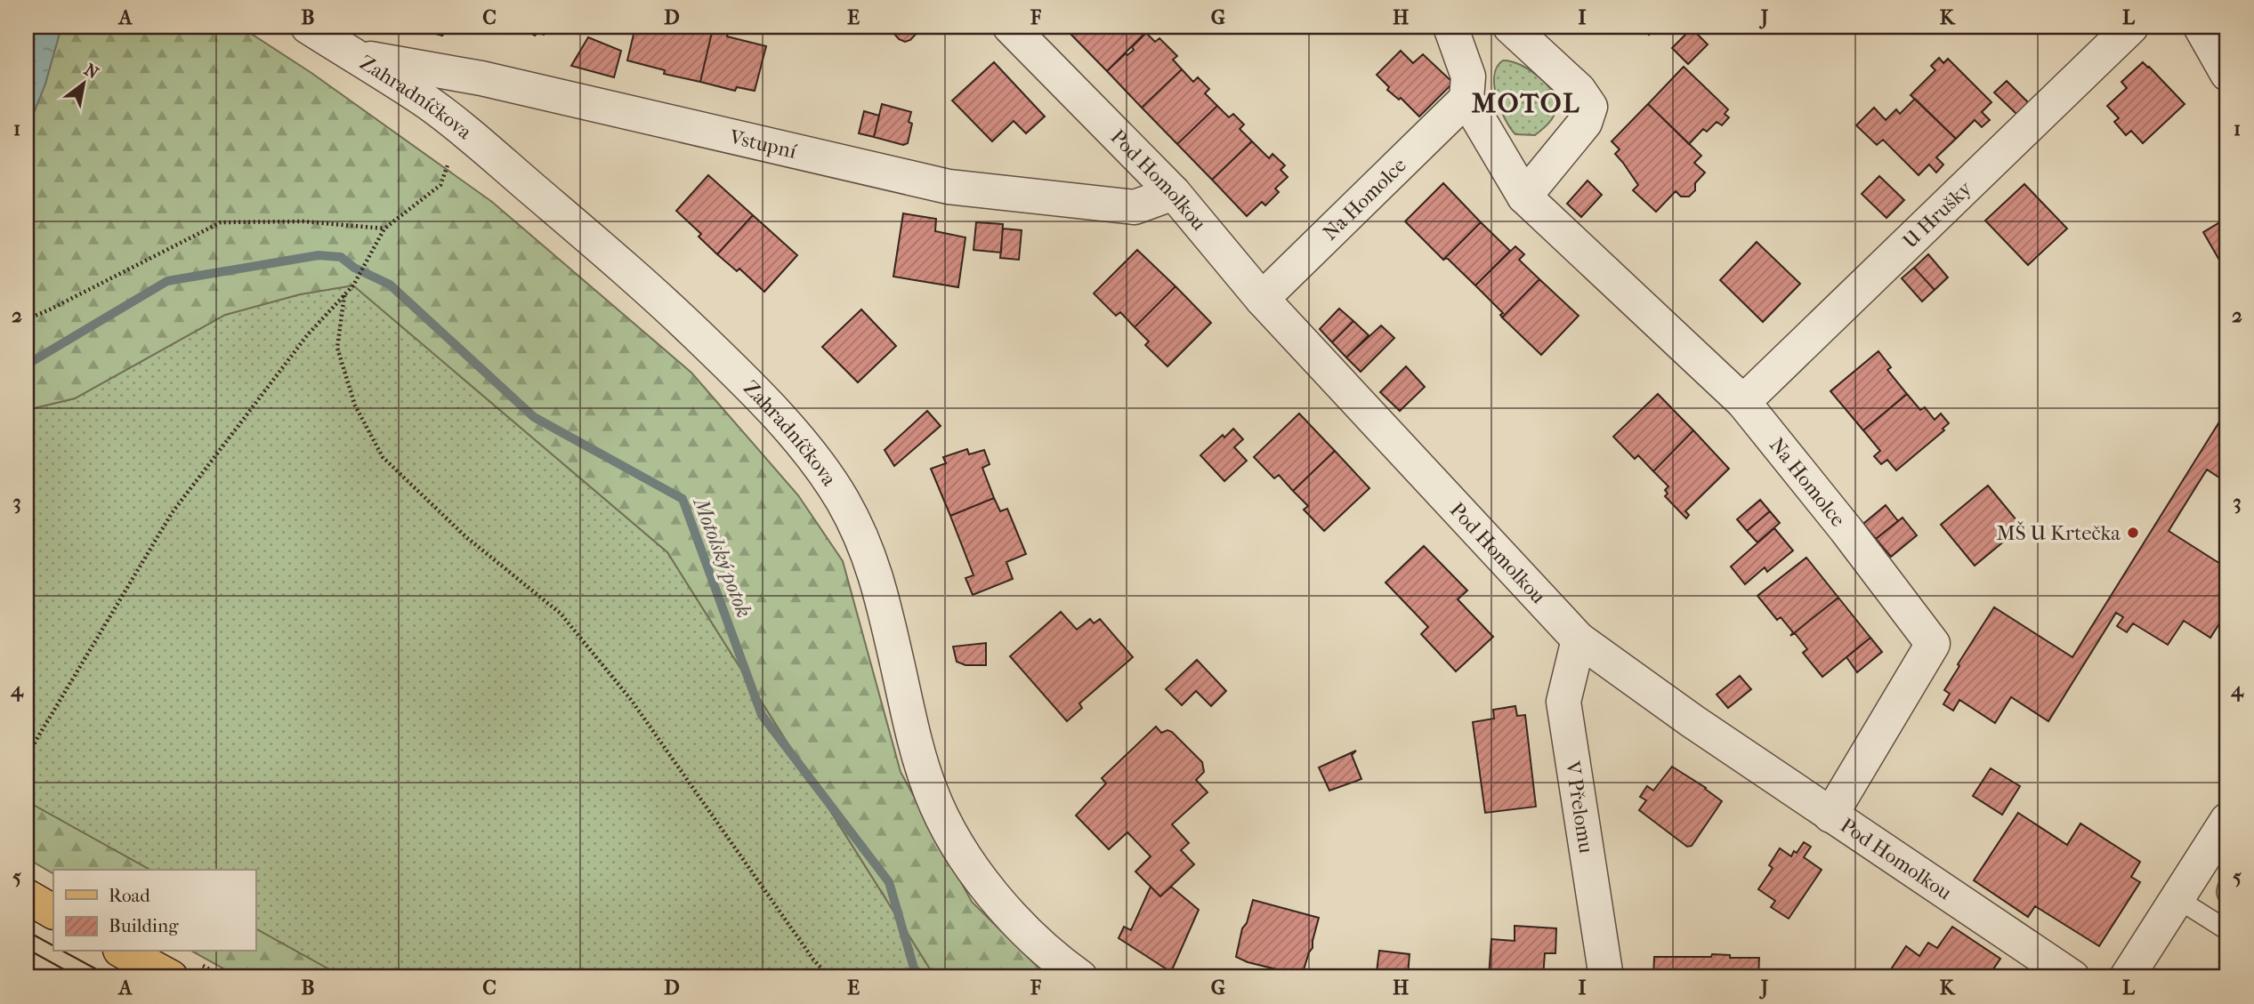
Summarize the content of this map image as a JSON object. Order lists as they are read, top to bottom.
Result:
{
  "streets": {
    "street": [
      "Zahradníčkova",
      "Vstupní",
      "Pod Homolkou",
      "Na Homolce",
      "U Hrušky",
      "V Přelomu"
    ]
  },
  "crossings": [
    ["Zahradníčkova", "Vstupní"],
    ["Vstupní", "Pod Homolkou"],
    ["Pod Homolkou", "Na Homolce"],
    ["Pod Homolkou", "V Přelomu"],
    ["Na Homolce", "U Hrušky"]
  ],
  "districts": ["MOTOL"],
  "water": ["Motolský potok"],
  "places": ["MŠ U Krtečka"],
  "legend": ["Road", "Building"],
  "north": "top right",
  "grid": {
    "columns": [
      "A",
      "B",
      "C",
      "D",
      "E",
      "F",
      "G",
      "H",
      "I",
      "J",
      "K",
      "L"
    ],
    "rows": [
      "1",
      "2",
      "3",
      "4",
      "5"
    ]
  }
}
